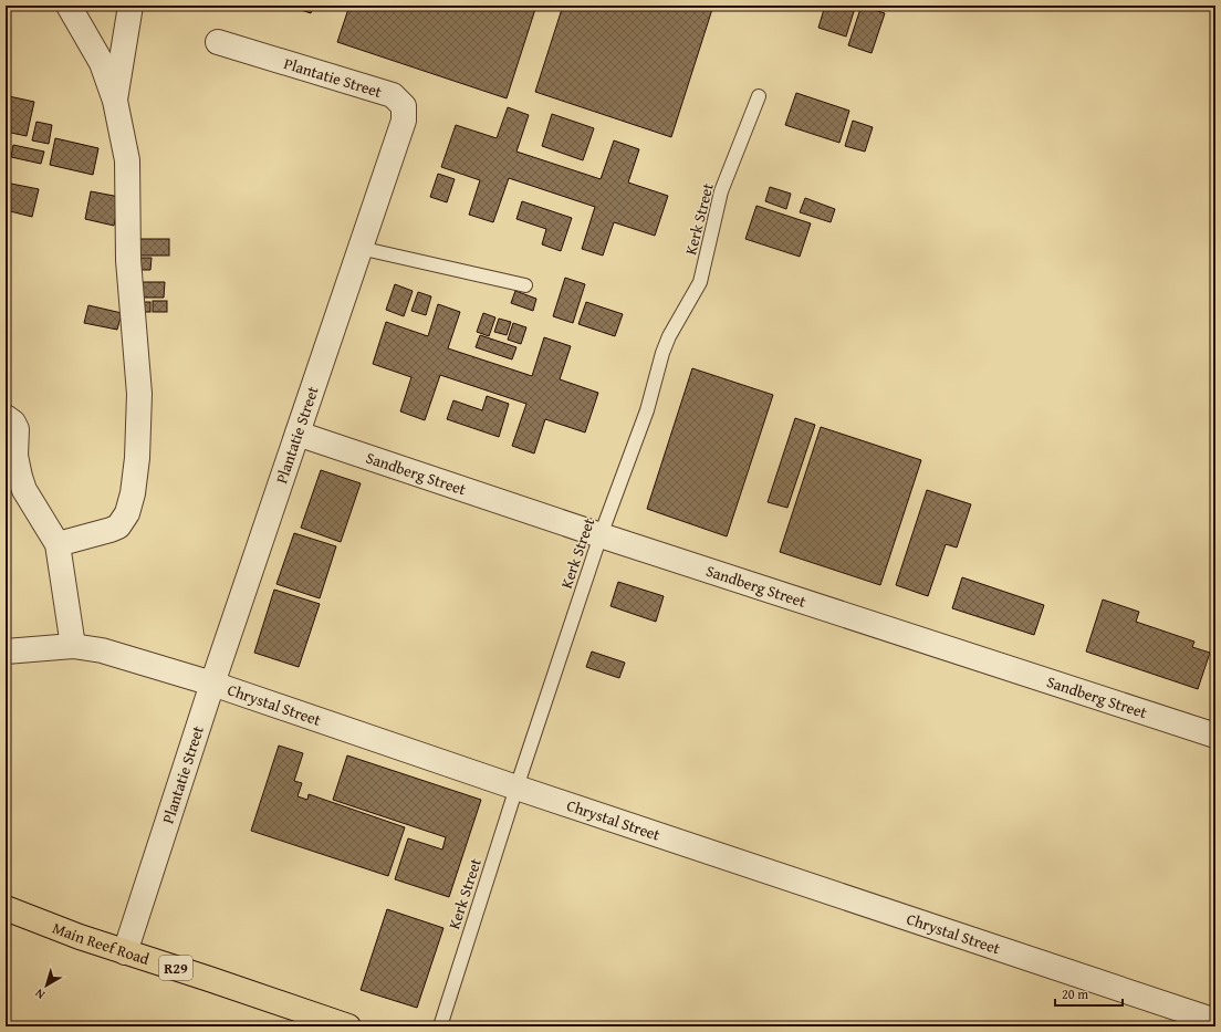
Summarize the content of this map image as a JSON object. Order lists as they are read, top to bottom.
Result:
{
  "streets": {
    "main road": ["Main Reef Road", "R29"],
    "street": ["Plantatie Street", "Sandberg Street", "Chrystal Street"],
    "lane": ["Kerk Street"]
  },
  "crossings": [
    ["Plantatie Street", "Sandberg Street"],
    ["Plantatie Street", "Chrystal Street"],
    ["Plantatie Street", "Main Reef Road"],
    ["Kerk Street", "Sandberg Street"],
    ["Kerk Street", "Chrystal Street"]
  ],
  "scale_bar": "20 m",
  "north": "bottom left"
}
